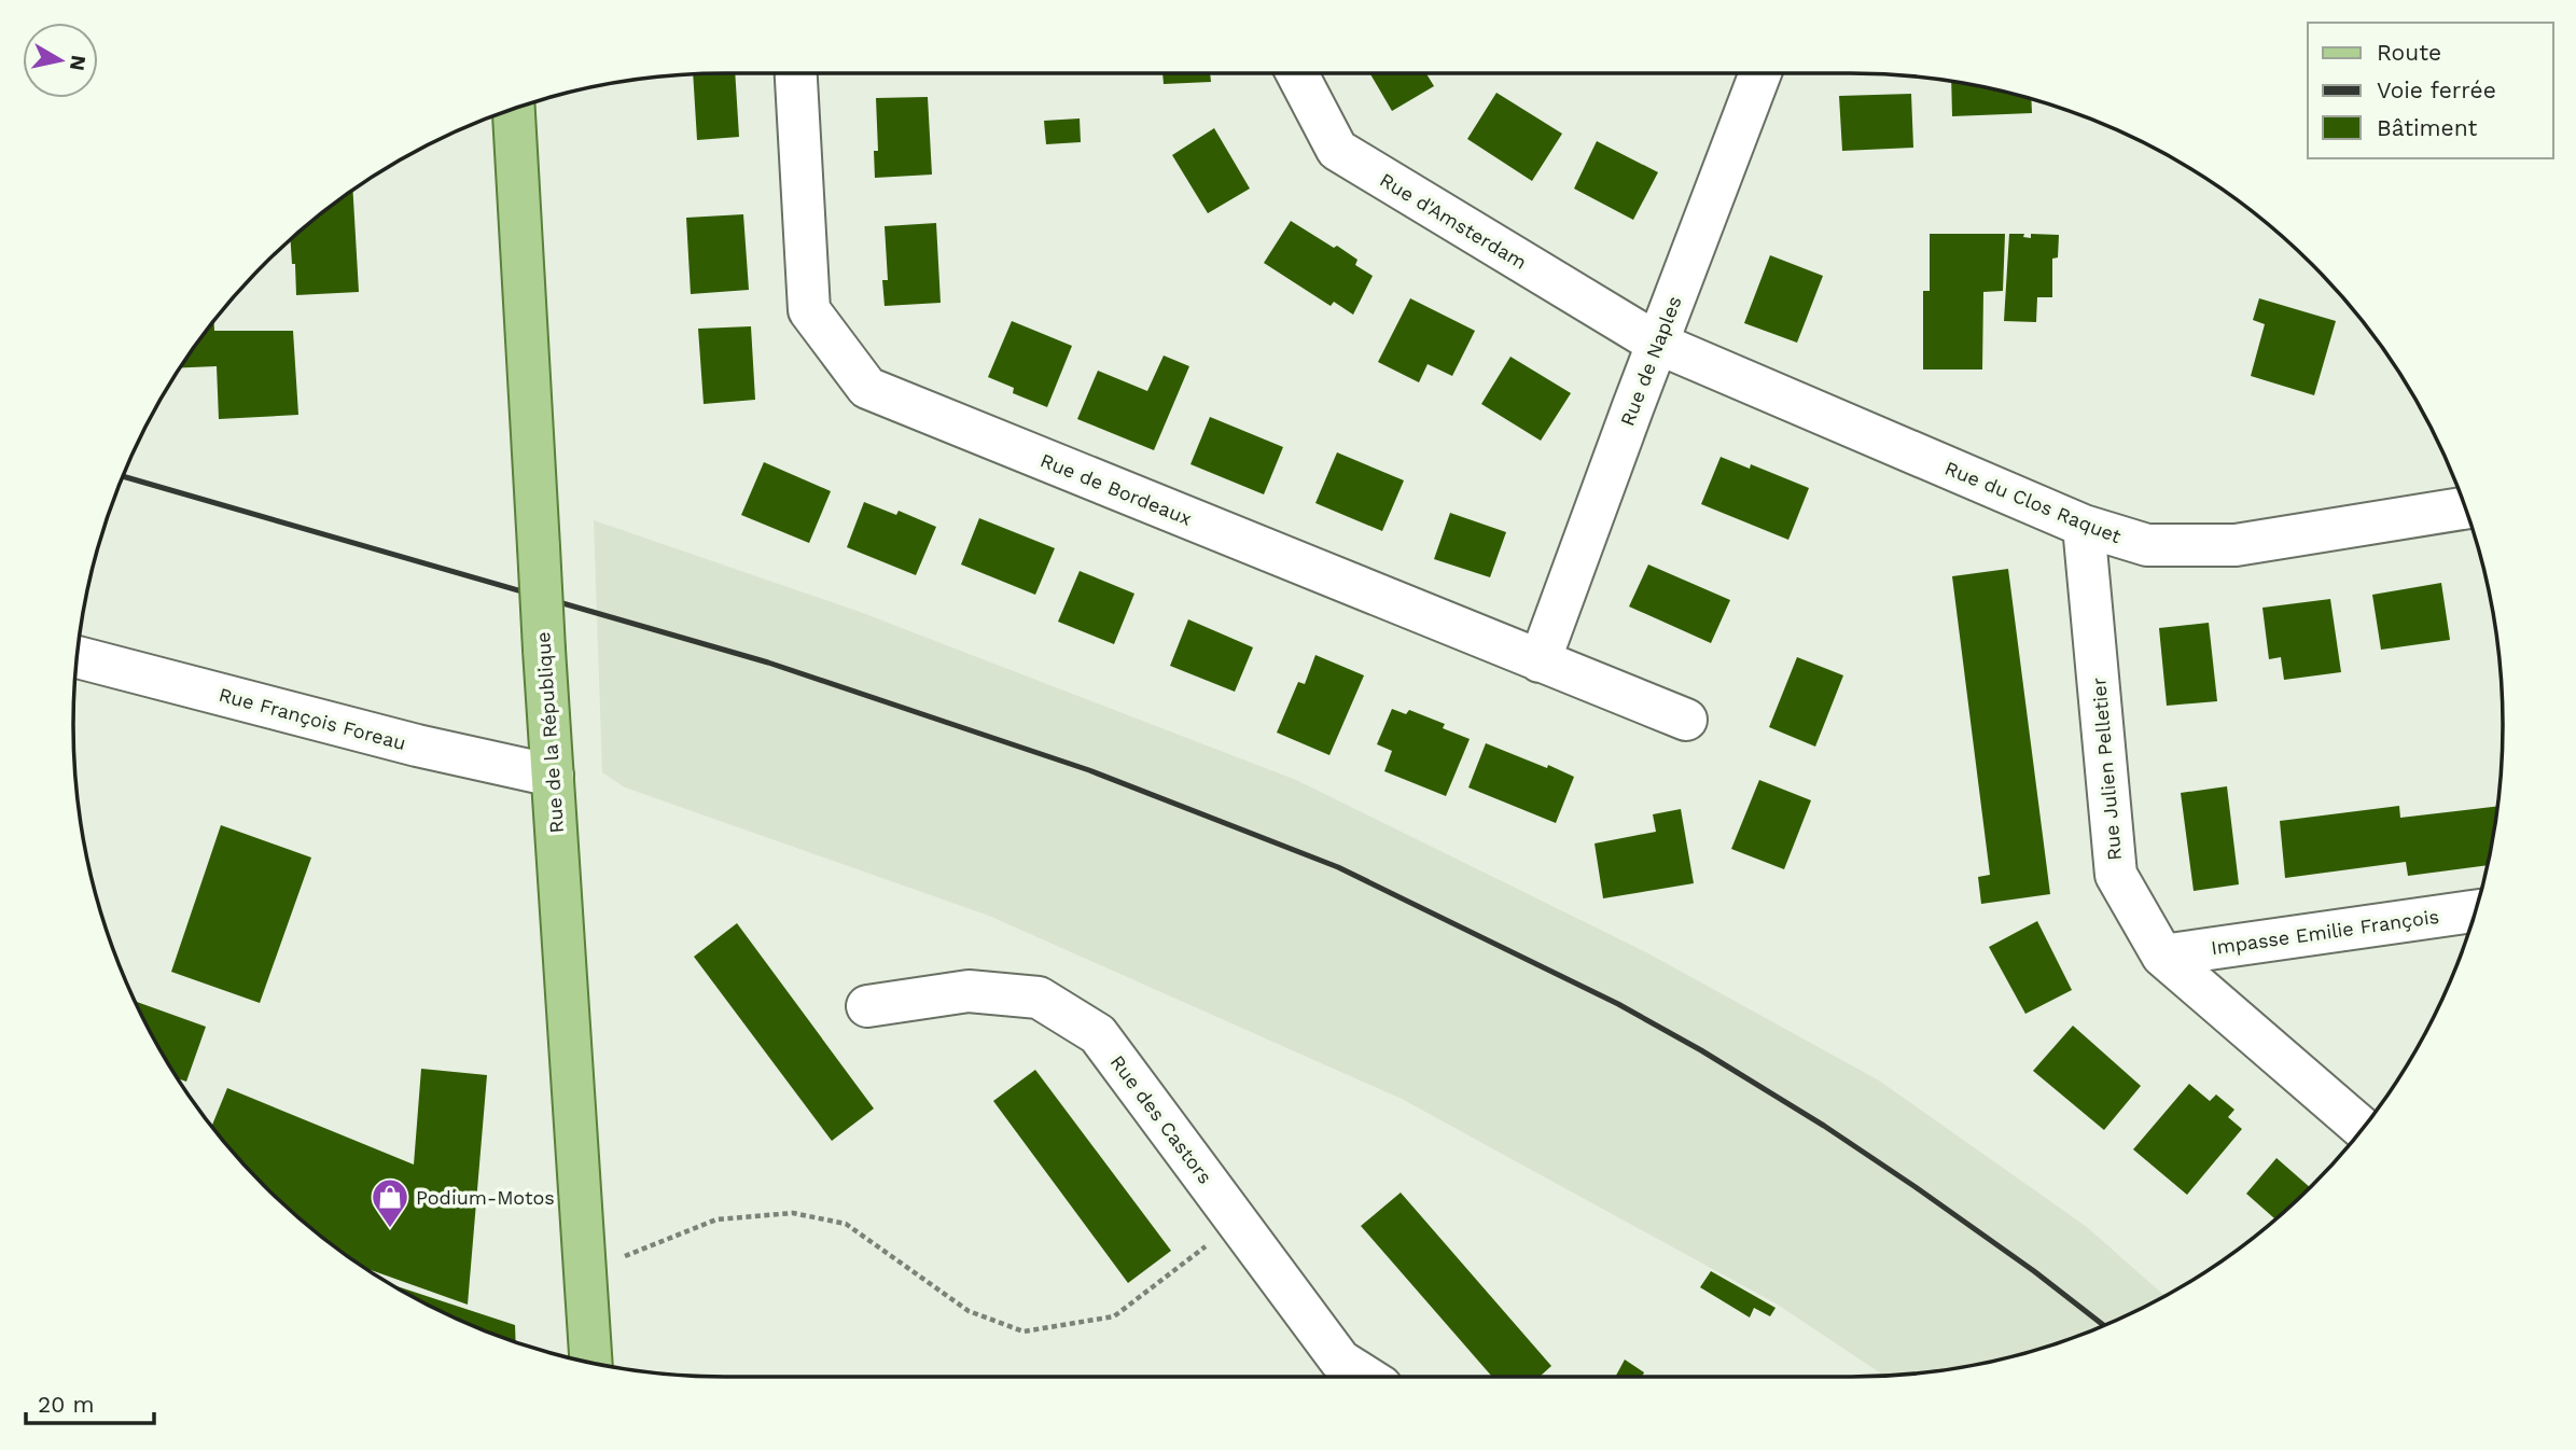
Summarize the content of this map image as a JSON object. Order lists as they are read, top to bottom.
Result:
{
  "streets": {
    "main road": ["Rue de la République"],
    "street": [
      "Rue d'Amsterdam",
      "Rue de Naples",
      "Rue de Bordeaux",
      "Rue du Clos Raquet",
      "Rue François Foreau",
      "Rue Julien Pelletier",
      "Impasse Emilie François",
      "Rue des Castors"
    ]
  },
  "crossings": [
    ["Rue d'Amsterdam", "Rue de Naples"],
    ["Rue d'Amsterdam", "Rue du Clos Raquet"],
    ["Rue de Naples", "Rue de Bordeaux"],
    ["Rue de Naples", "Rue du Clos Raquet"],
    ["Rue du Clos Raquet", "Rue Julien Pelletier"],
    ["Rue François Foreau", "Rue de la République"],
    ["Rue Julien Pelletier", "Impasse Emilie François"]
  ],
  "places": {
    "shop": ["Podium-Motos"]
  },
  "legend": ["Route", "Voie ferrée", "Bâtiment"],
  "scale_bar": "20 m",
  "north": "right"
}
